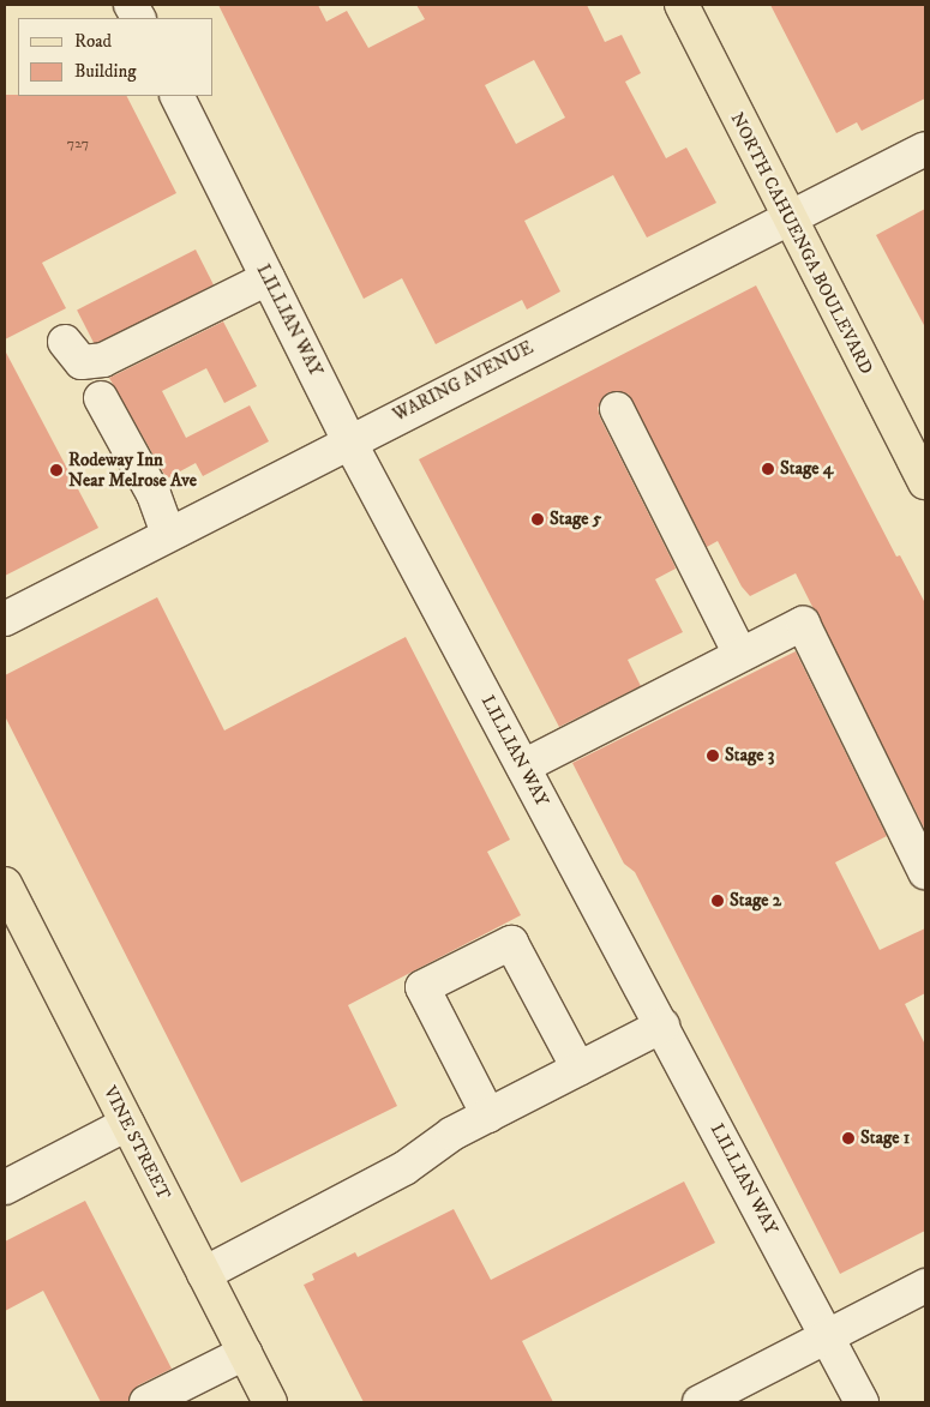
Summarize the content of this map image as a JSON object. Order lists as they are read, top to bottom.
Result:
{
  "streets": {
    "main road": ["NORTH CAHUENGA BOULEVARD", "VINE STREET"],
    "street": ["LILLIAN WAY", "WARING AVENUE"]
  },
  "crossings": [
    ["NORTH CAHUENGA BOULEVARD", "WARING AVENUE"],
    ["LILLIAN WAY", "WARING AVENUE"]
  ],
  "places": [
    "Stage 4",
    "Rodeway Inn Near Melrose Ave",
    "Stage 5",
    "Stage 3",
    "Stage 2",
    "Stage 1"
  ],
  "house_numbers": ["727"],
  "legend": ["Road", "Building"]
}
